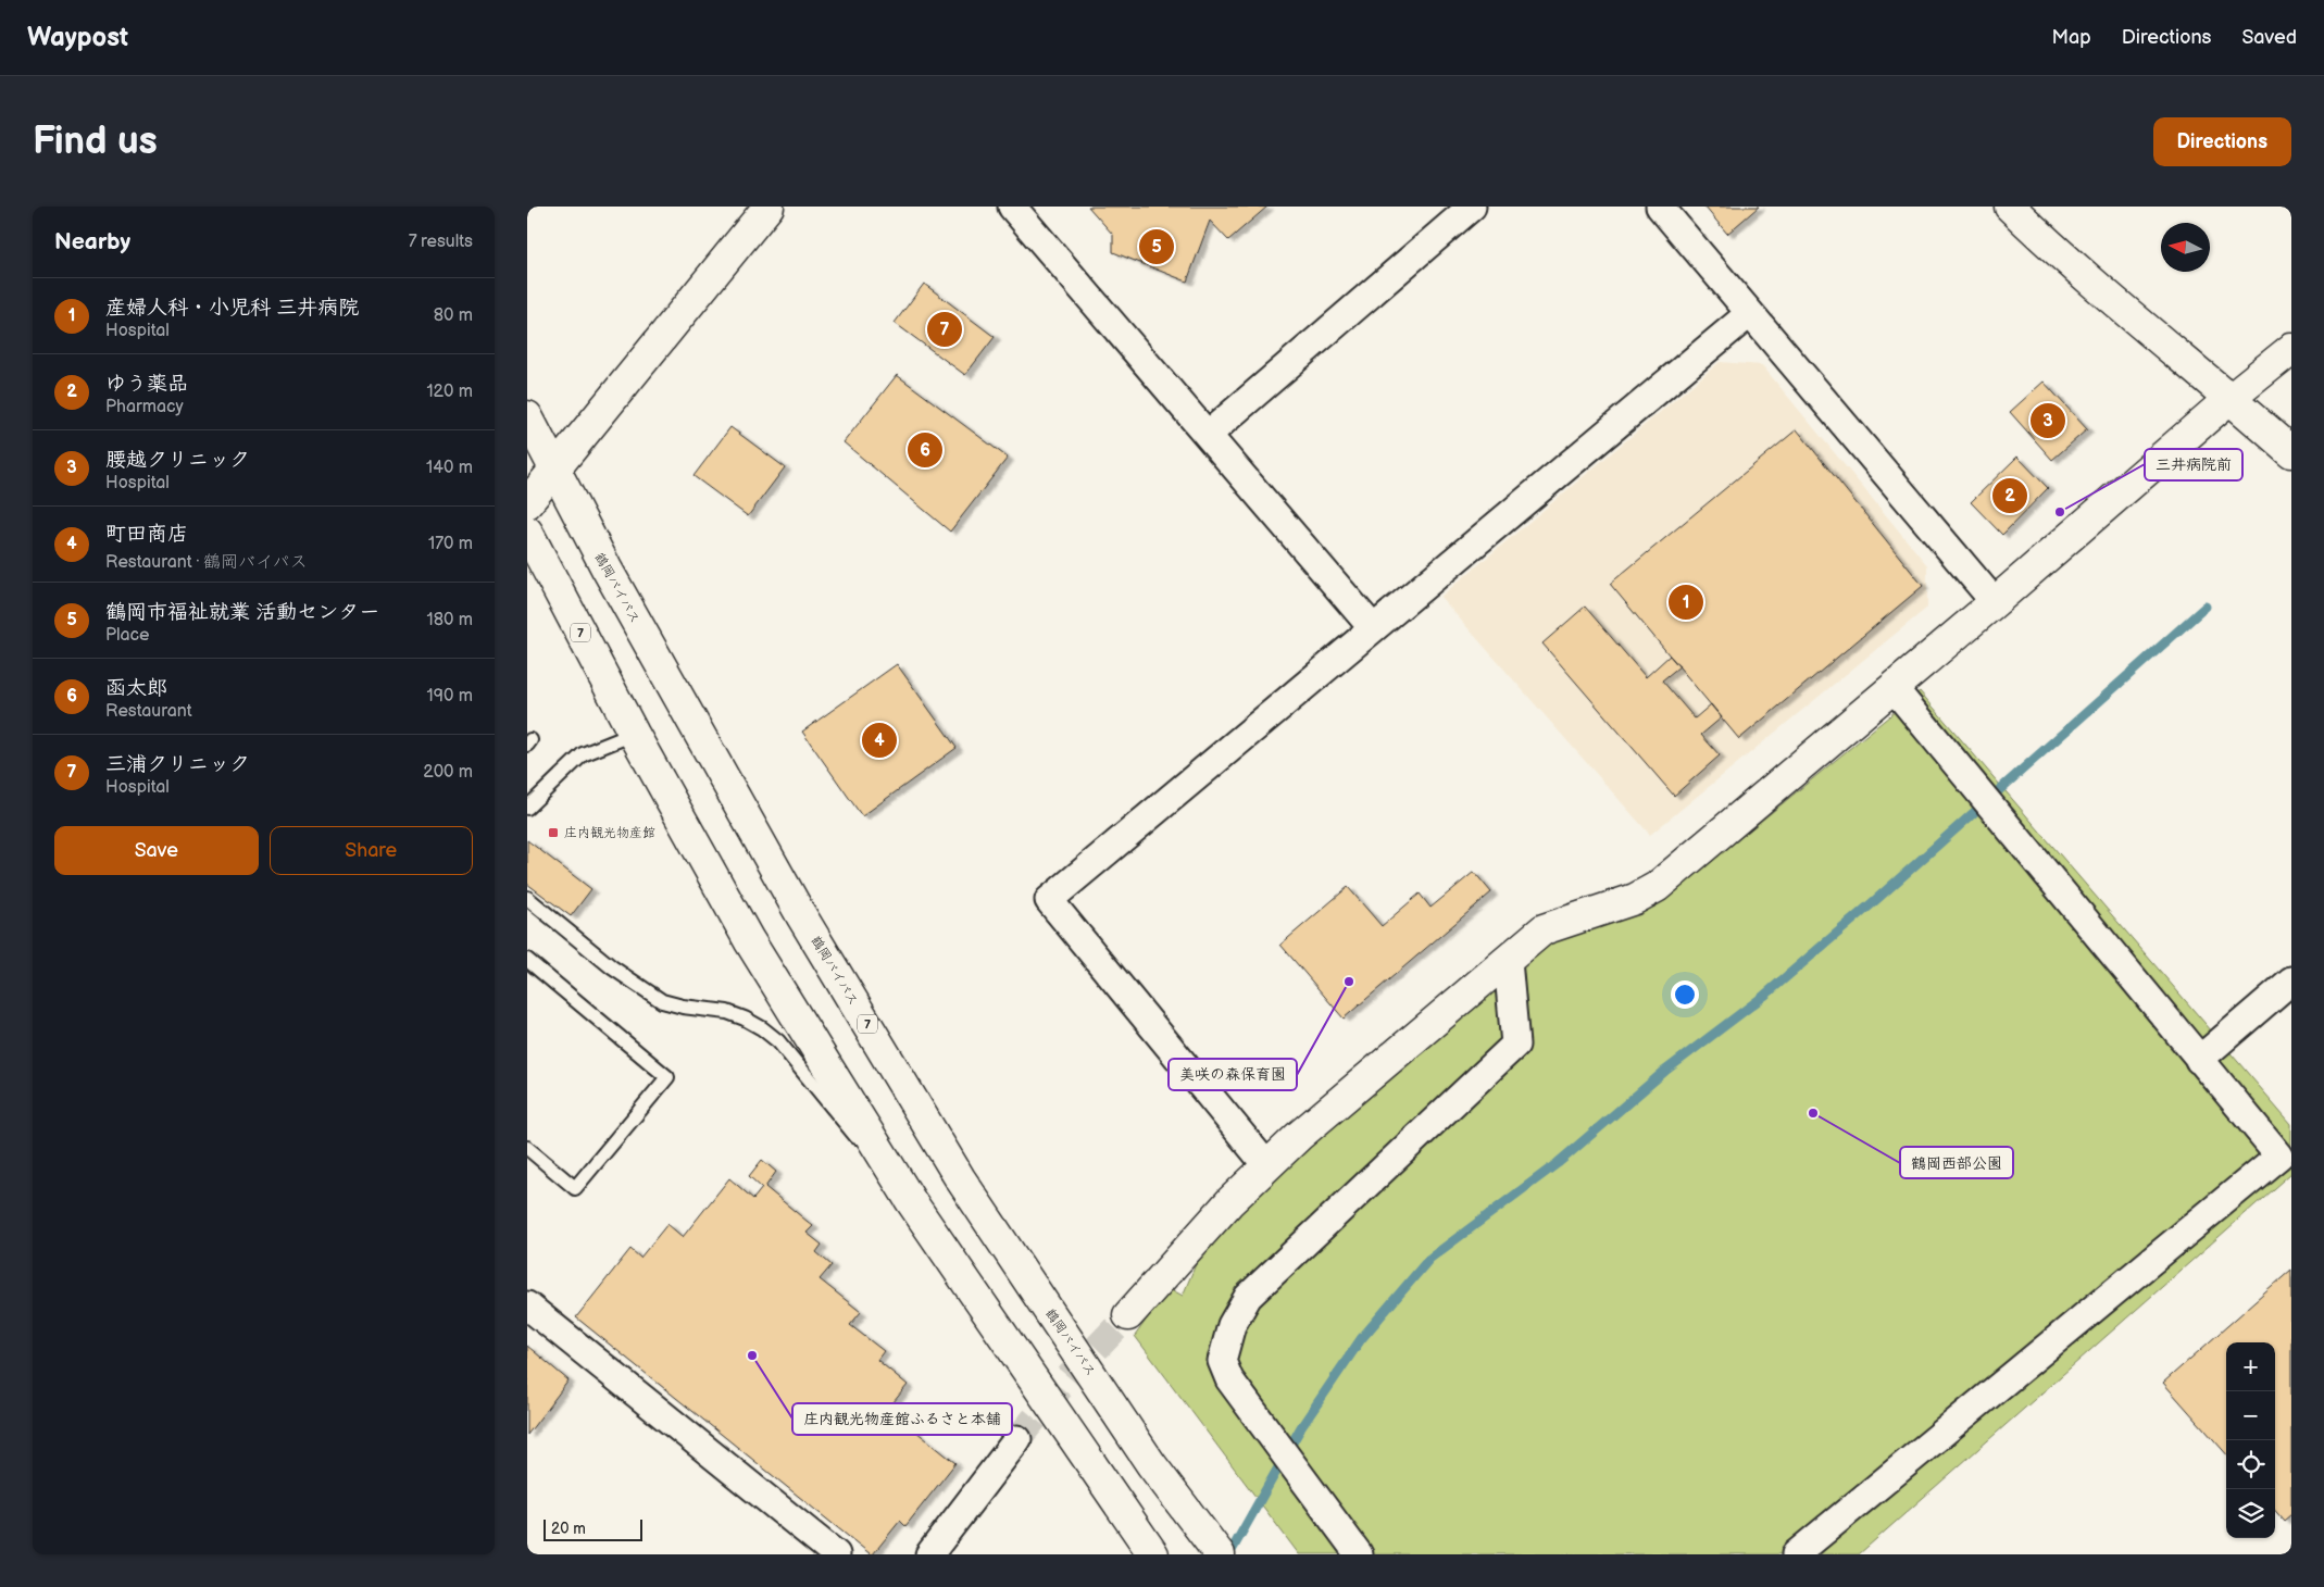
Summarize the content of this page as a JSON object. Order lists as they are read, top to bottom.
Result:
{
  "streets": {
    "main road": ["鶴岡バイパス", "7"]
  },
  "places": {
    "other": [
      "三井病院前",
      "美咲の森保育園",
      "鶴岡西部公園",
      "庄内観光物産館ふるさと本舗"
    ],
    "transit": ["庄内観光物産館"]
  },
  "scale_bar": "20 m",
  "north": "left",
  "page": {
    "header": "Waypost",
    "nav": ["Map", "Directions", "Saved"],
    "buttons": [
      "Directions",
      ["Save", "Share"]
    ],
    "title": "Find us",
    "heading": ["Nearby", "7 results"],
    "pins": [
      "5",
      "7",
      "3",
      "6",
      "2",
      "1",
      "4"
    ],
    "list": [
      {
        "mark": "1",
        "name": "産婦人科・小児科 三井病院",
        "note": "Hospital",
        "value": "80 m"
      },
      {
        "mark": "2",
        "name": "ゆう薬品",
        "note": "Pharmacy",
        "value": "120 m"
      },
      {
        "mark": "3",
        "name": "腰越クリニック",
        "note": "Hospital",
        "value": "140 m"
      },
      {
        "mark": "4",
        "name": "町田商店",
        "note": "Restaurant · 鶴岡バイパス",
        "value": "170 m"
      },
      {
        "mark": "5",
        "name": "鶴岡市福祉就業 活動センター",
        "note": "Place",
        "value": "180 m"
      },
      {
        "mark": "6",
        "name": "函太郎",
        "note": "Restaurant",
        "value": "190 m"
      },
      {
        "mark": "7",
        "name": "三浦クリニック",
        "note": "Hospital",
        "value": "200 m"
      }
    ],
    "map_buttons": ["+", "−"],
    "scale": "20 m"
  }
}
